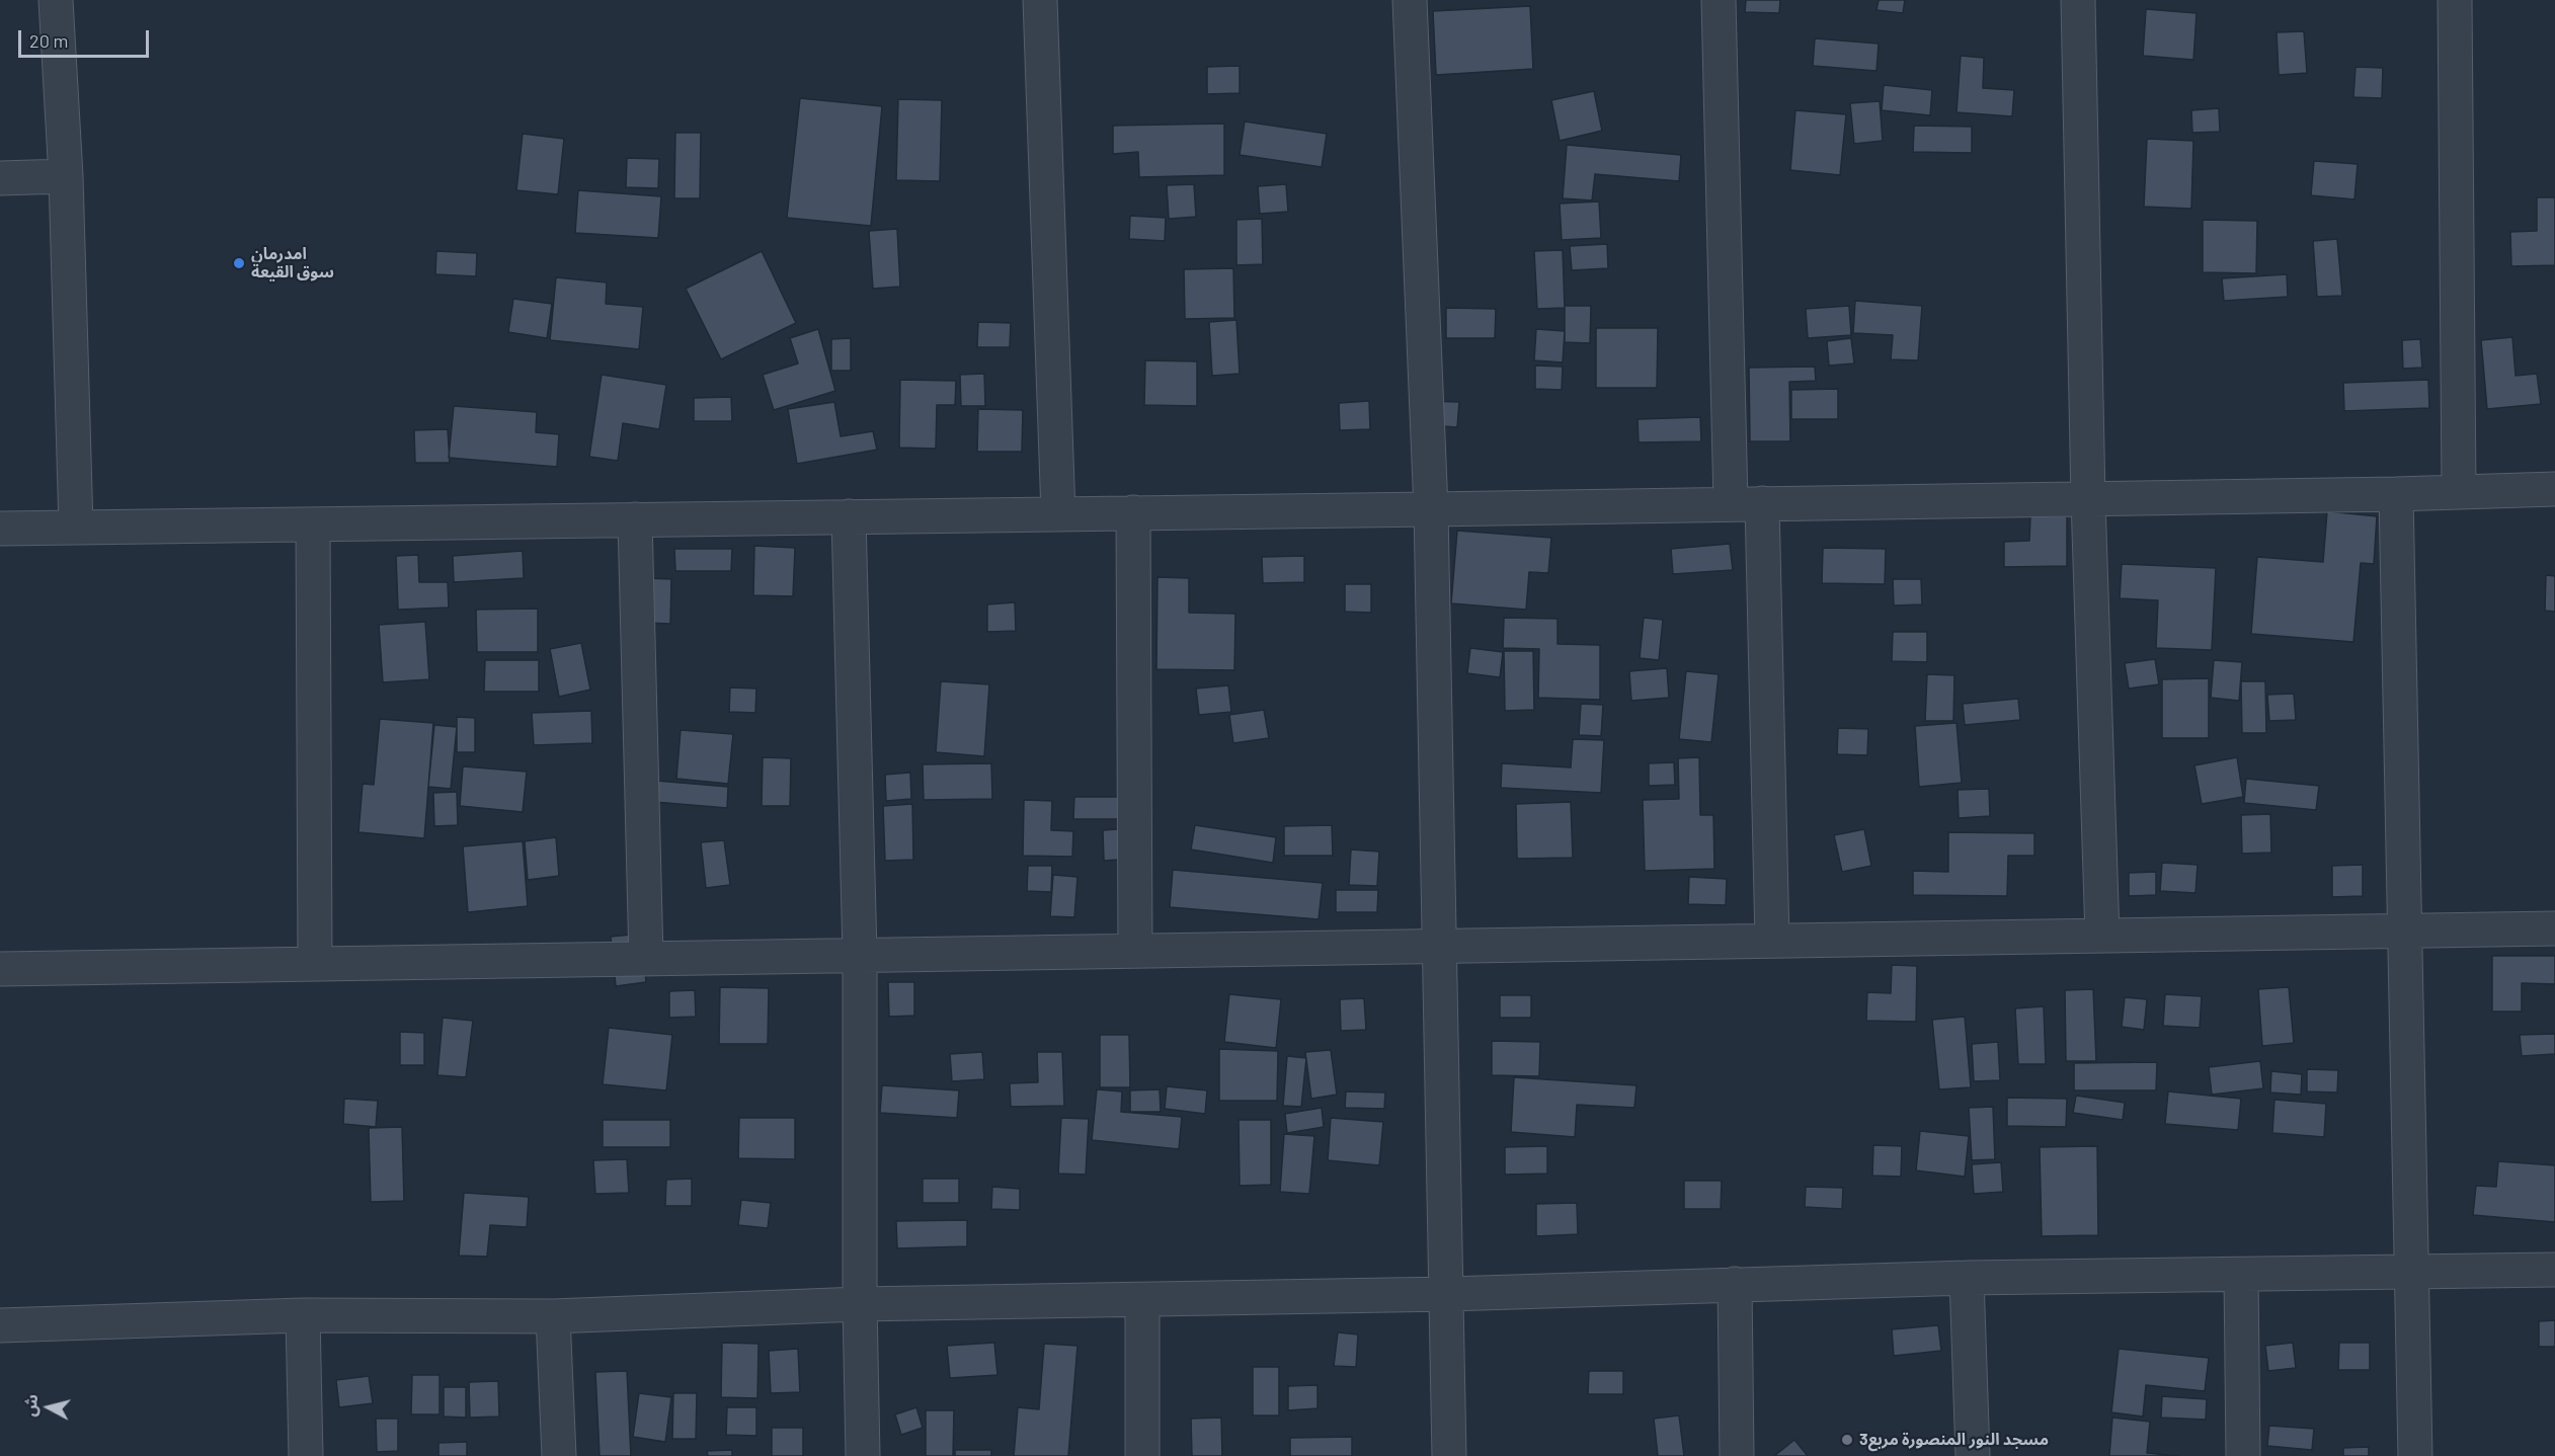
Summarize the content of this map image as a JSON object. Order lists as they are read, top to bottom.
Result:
{
  "places": ["امدرمان سوق القيعة", "مسجد النور المنصورة مربع3"],
  "scale_bar": "20 m",
  "north": "left"
}
